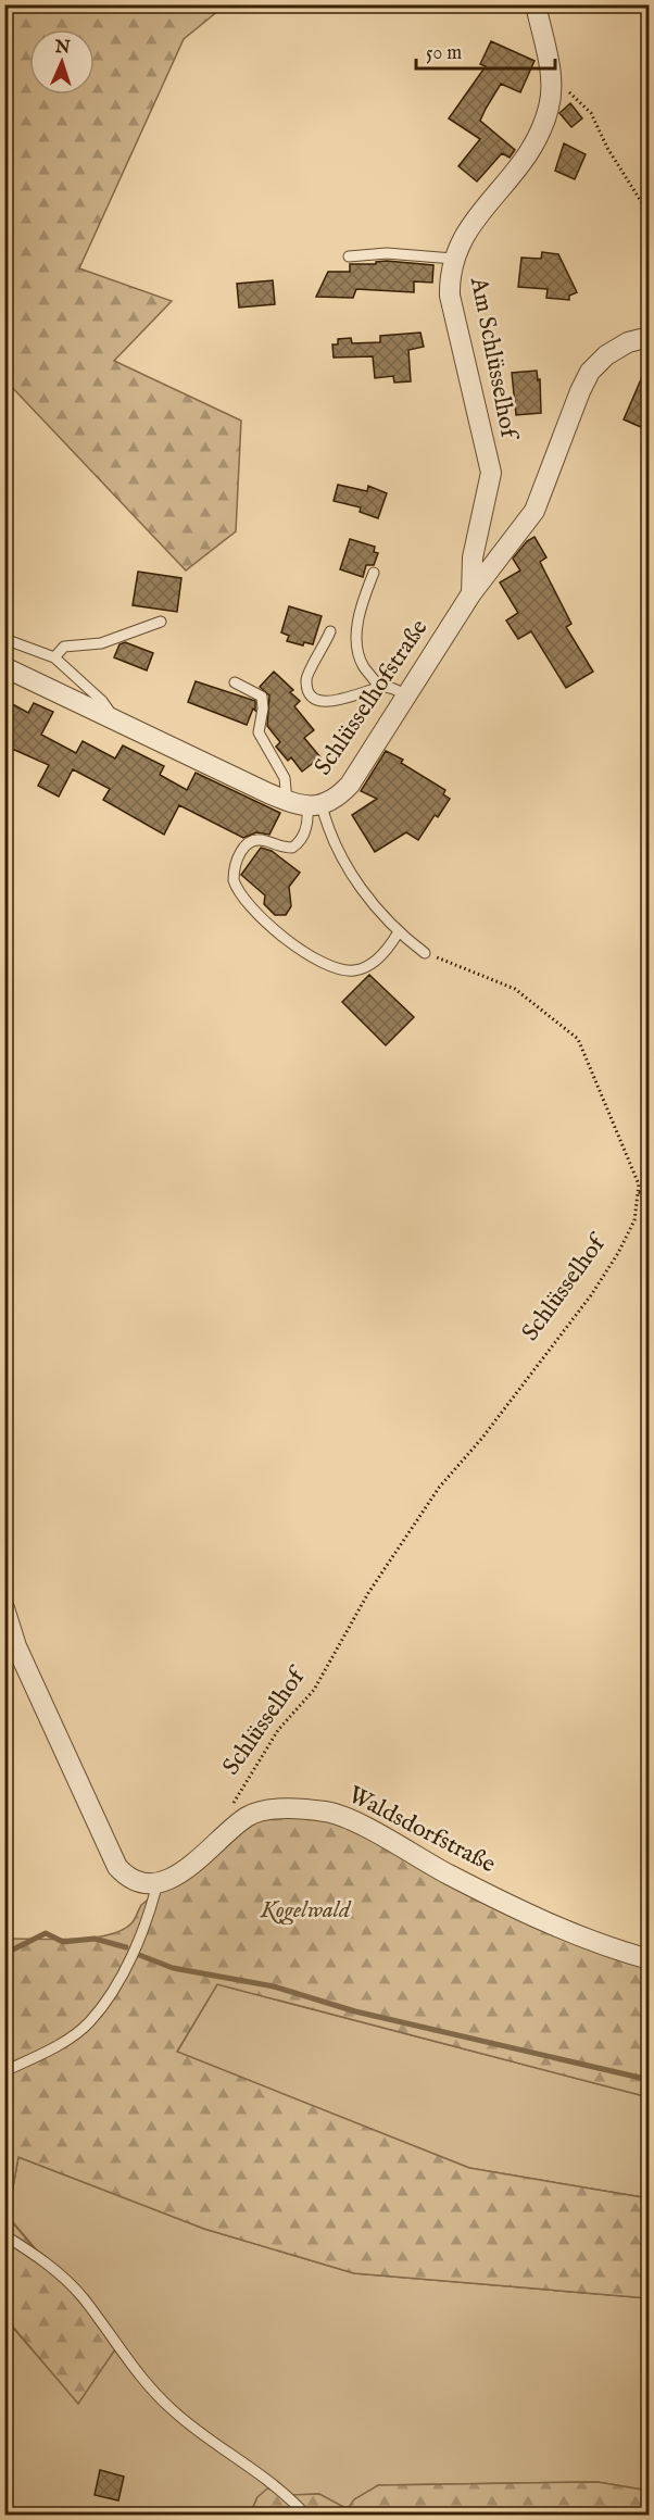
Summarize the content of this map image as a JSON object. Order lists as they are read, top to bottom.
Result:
{
  "streets": {
    "street": ["Am Schlüsselhof", "Schlüsselhofstraße", "Waldsdorfstraße"],
    "path": ["Schlüsselhof"]
  },
  "crossings": [
    ["Am Schlüsselhof", "Schlüsselhofstraße"]
  ],
  "parks": ["Kogelwald"],
  "scale_bar": "50 m",
  "north": "top"
}
